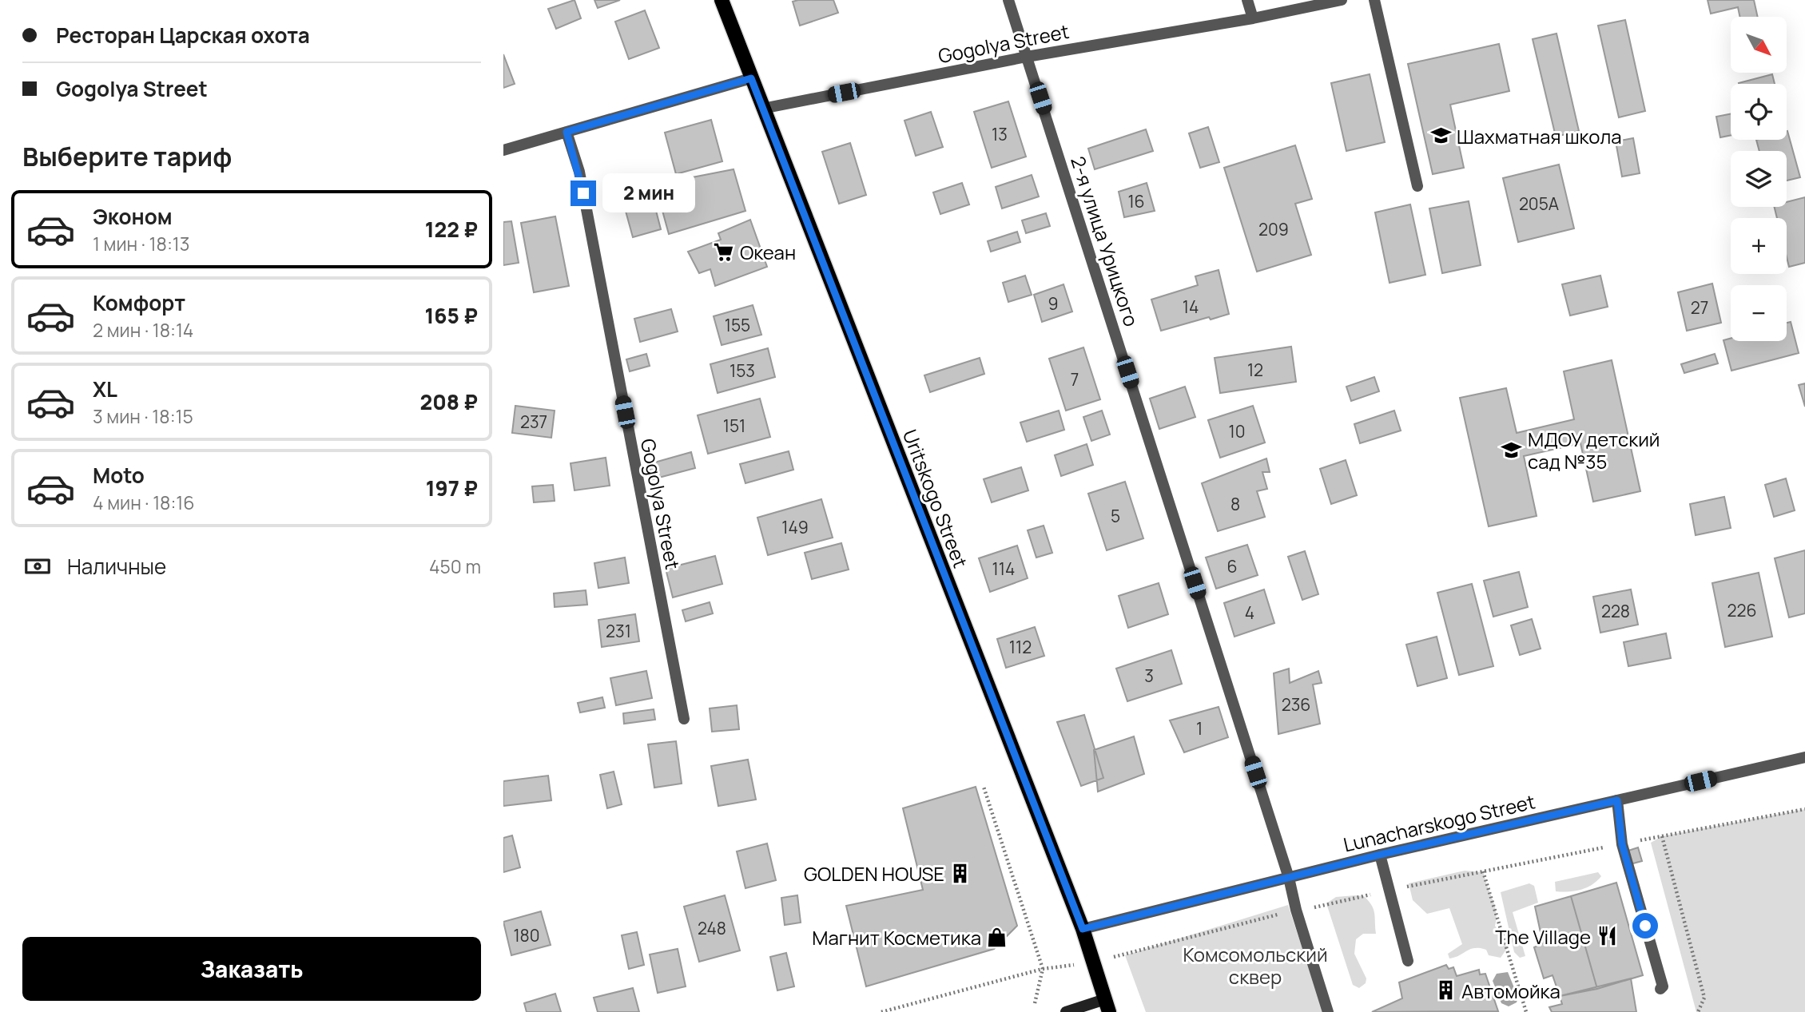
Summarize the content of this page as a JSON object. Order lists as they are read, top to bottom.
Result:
{
  "streets": {
    "main road": ["Uritskogo Street"],
    "street": ["Gogolya Street", "2-я улица Урицкого", "Lunacharskogo Street"]
  },
  "crossings": [
    ["Gogolya Street", "2-я улица Урицкого"],
    ["Gogolya Street", "Uritskogo Street"],
    ["2-я улица Урицкого", "Lunacharskogo Street"],
    ["Uritskogo Street", "Lunacharskogo Street"]
  ],
  "parks": ["Комсомольский сквер"],
  "places": {
    "school or university": ["Шахматная школа", "МДОУ детский сад №35"],
    "supermarket": ["Океан"],
    "building": ["GOLDEN HOUSE", "Автомойка"],
    "restaurant": ["The Village"],
    "shop": ["Магнит Косметика"]
  },
  "house_numbers": [
    "13",
    "16",
    "205А",
    "209",
    "9",
    "14",
    "27",
    "155",
    "12",
    "153",
    "7",
    "237",
    "151",
    "10",
    "8",
    "5",
    "149",
    "6",
    "114",
    "226",
    "228",
    "4",
    "231",
    "112",
    "3",
    "236",
    "1",
    "248",
    "180"
  ],
  "north": "bottom right",
  "page": {
    "banner": ["Ресторан Царская охота", "Gogolya Street"],
    "map_buttons": ["+", "−"],
    "heading": "Выберите тариф",
    "bubble": "2 мин",
    "list": [
      {
        "name": "Эконом",
        "note": "1 мин · 18:13",
        "value": "122 ₽"
      },
      {
        "name": "Комфорт",
        "note": "2 мин · 18:14",
        "value": "165 ₽"
      },
      {
        "name": "XL",
        "note": "3 мин · 18:15",
        "value": "208 ₽"
      },
      {
        "name": "Moto",
        "note": "4 мин · 18:16",
        "value": "197 ₽"
      }
    ],
    "pay": ["Наличные", "450 m"],
    "buttons": "Заказать"
  }
}
